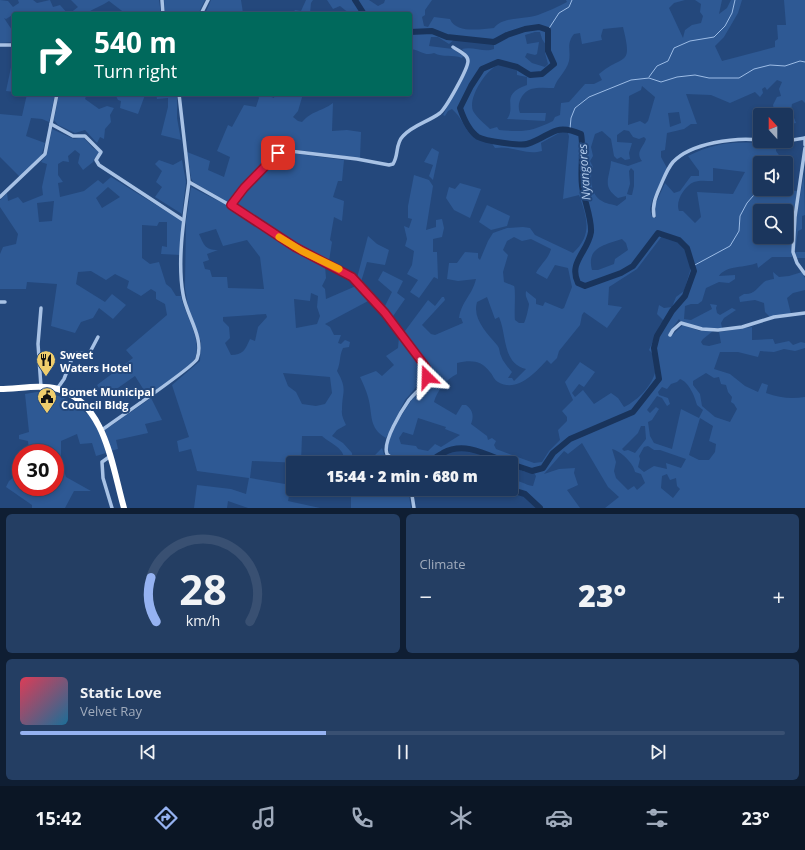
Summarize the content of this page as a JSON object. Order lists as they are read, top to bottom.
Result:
{
  "water": ["Nyangores"],
  "places": {
    "restaurant": ["Sweet Waters Hotel"],
    "public building": ["Bomet Municipal Council Bldg"]
  },
  "north": "top",
  "page": {
    "turn": ["540 m", "Turn right"],
    "limit": "30",
    "trip": "15:44 · 2 min · 680 m",
    "tile": "Climate",
    "heat": ["−", "23°", "+"],
    "song": ["Static Love", "Velvet Ray"],
    "tabs": ["15:42", "23°"],
    "gauge": ["28", "km/h"]
  }
}
